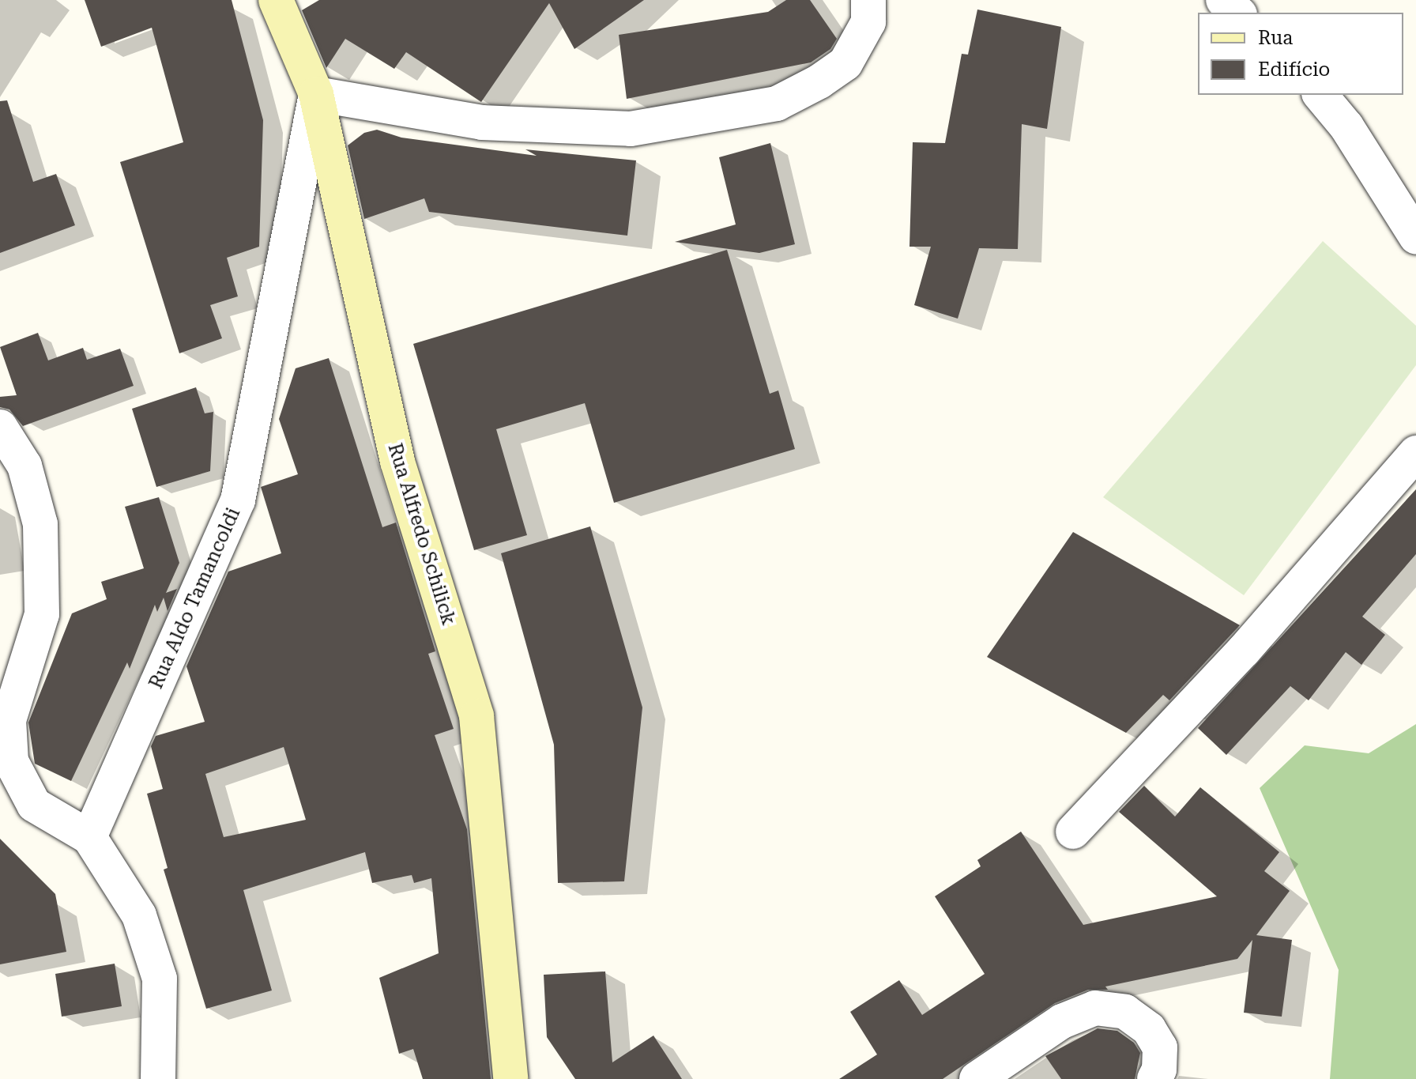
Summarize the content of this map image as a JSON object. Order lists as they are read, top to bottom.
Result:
{
  "streets": {
    "street": ["Rua Alfredo Schilick", "Rua Aldo Tamancoldi"]
  },
  "crossings": [
    ["Rua Alfredo Schilick", "Rua Aldo Tamancoldi"]
  ],
  "legend": ["Rua", "Edifício"]
}
